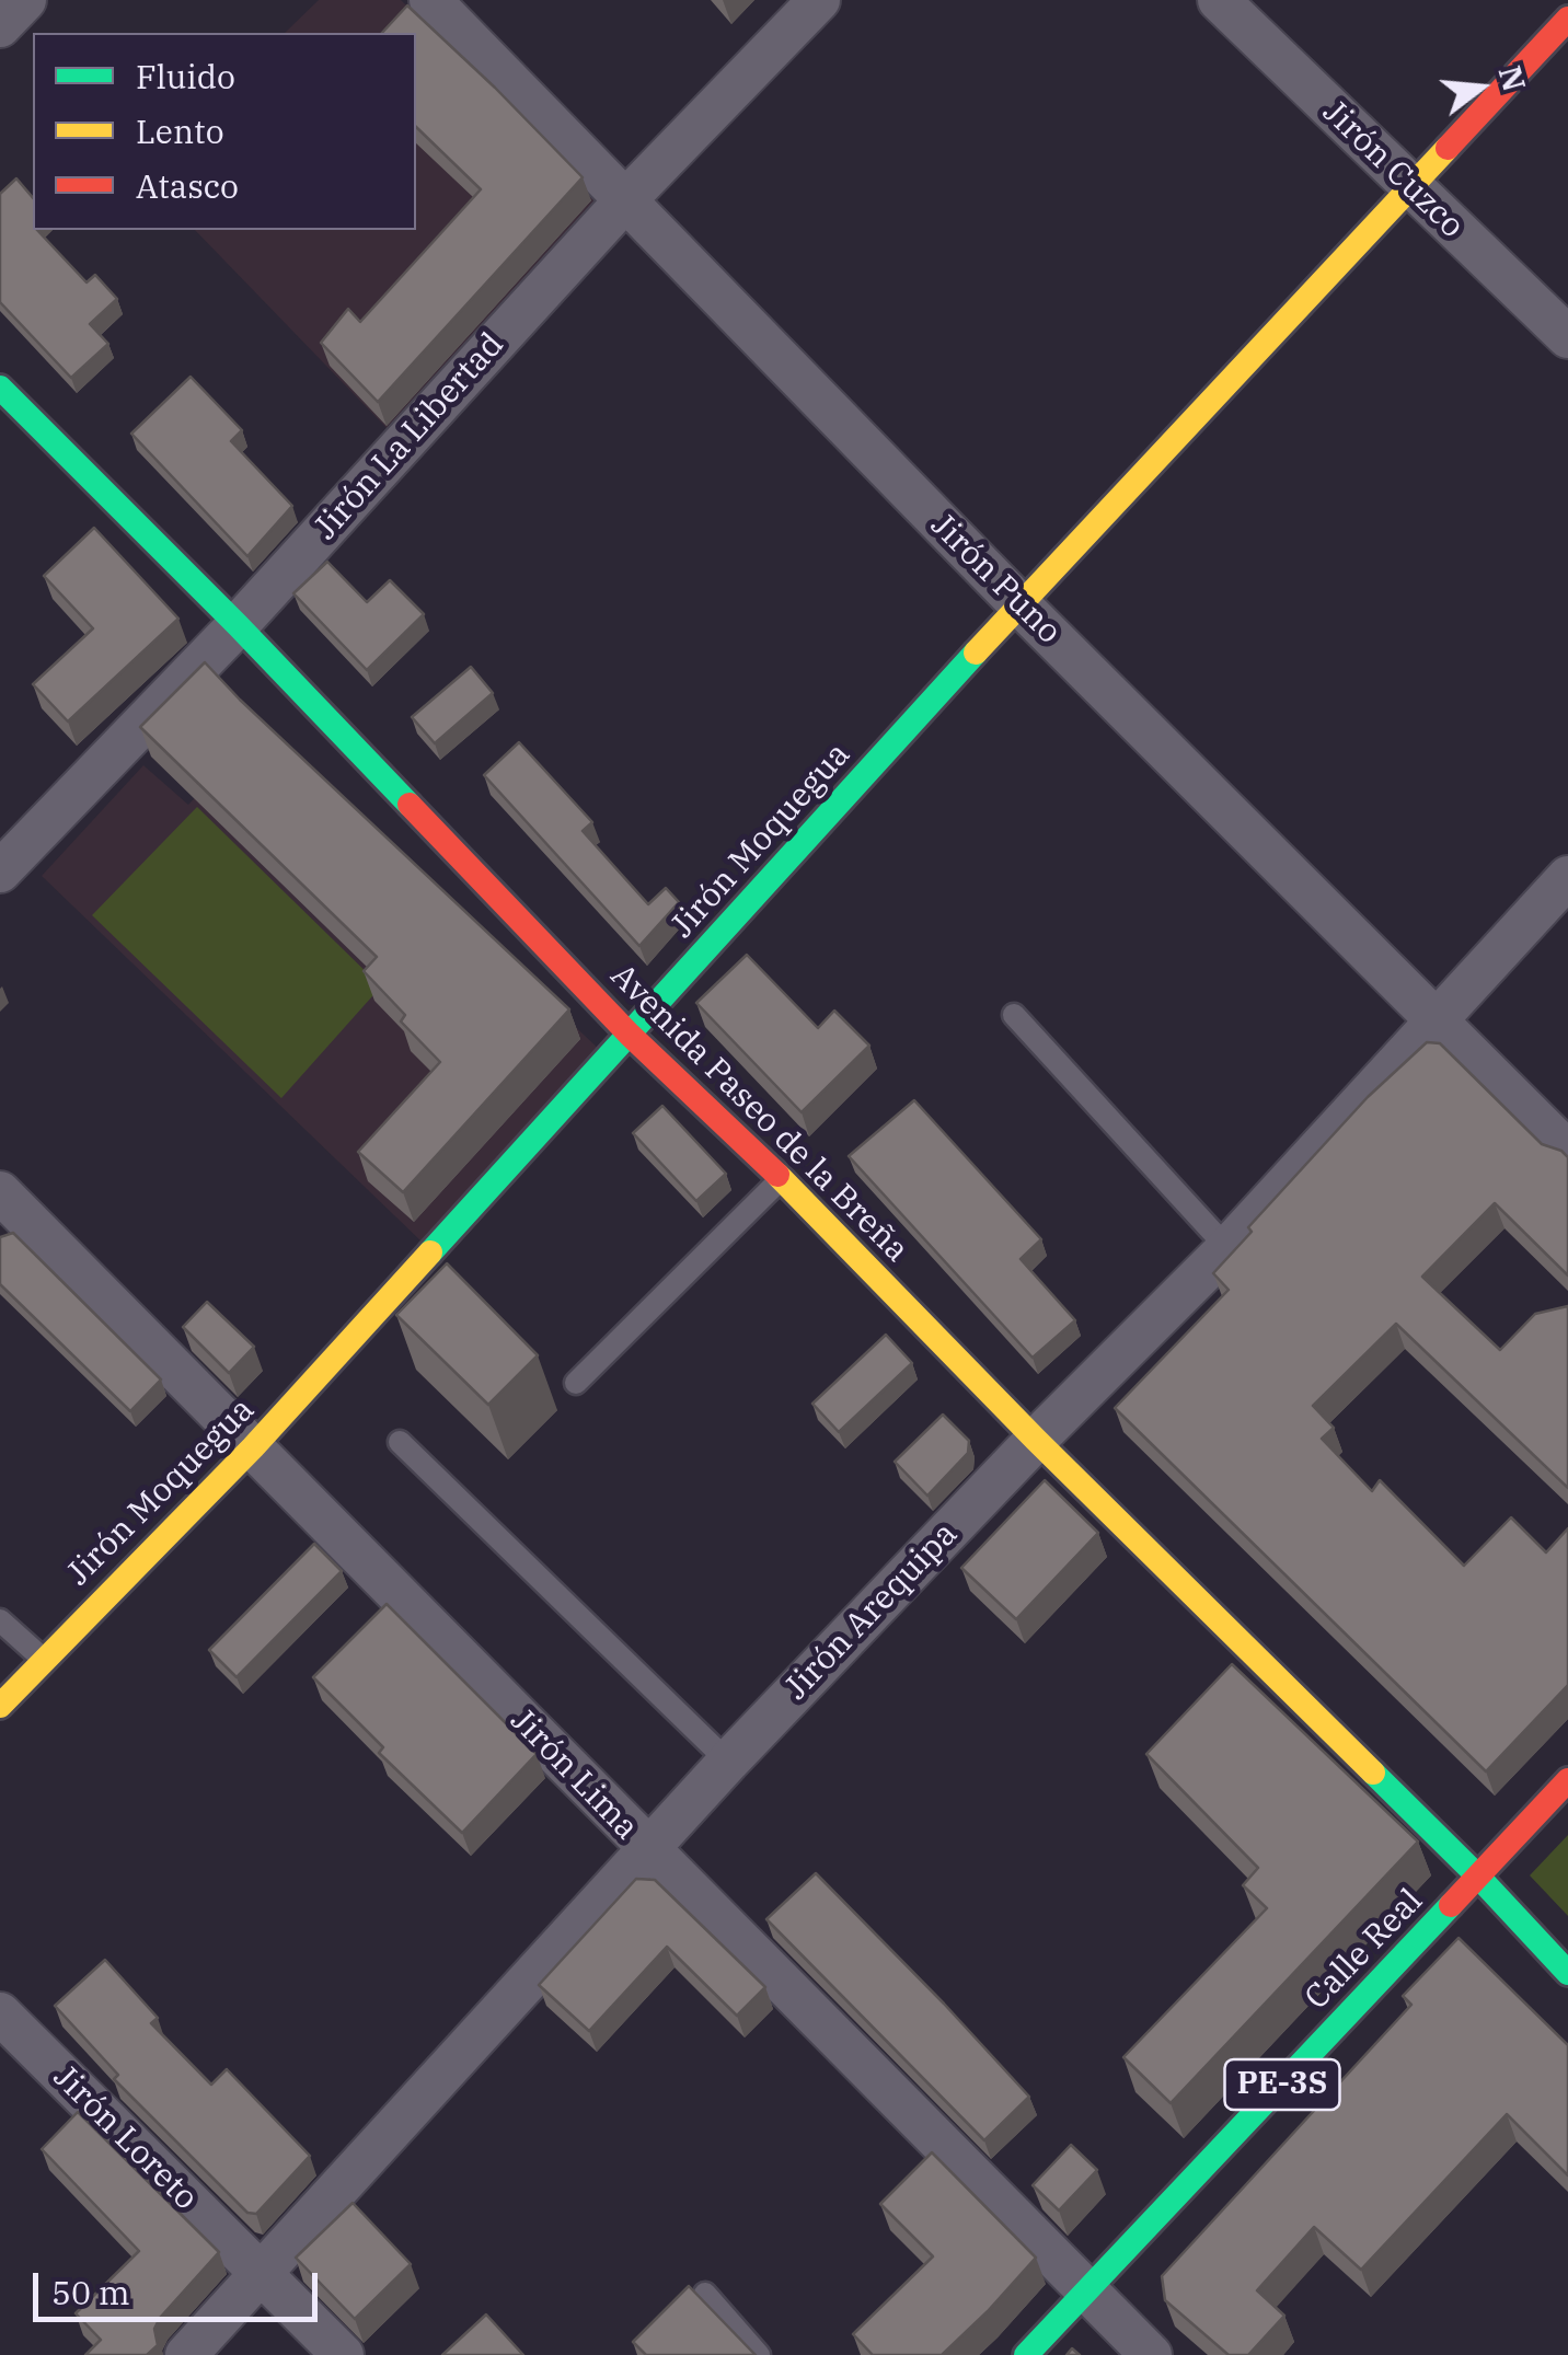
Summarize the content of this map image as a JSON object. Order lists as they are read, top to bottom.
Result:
{
  "streets": {
    "main road": [
      "Jirón Moquegua",
      "Avenida Paseo de la Breña",
      "Calle Real",
      "PE-3S"
    ],
    "street": [
      "Jirón Cuzco",
      "Jirón La Libertad",
      "Jirón Puno",
      "Jirón Arequipa",
      "Jirón Lima",
      "Jirón Loreto"
    ]
  },
  "crossings": [
    ["Jirón Cuzco", "Jirón Moquegua"],
    ["Jirón La Libertad", "Jirón Puno"],
    ["Jirón La Libertad", "Avenida Paseo de la Breña"],
    ["Jirón Puno", "Jirón Moquegua"],
    ["Jirón Puno", "Jirón Arequipa"],
    ["Jirón Moquegua", "Avenida Paseo de la Breña"],
    ["Jirón Moquegua", "Jirón Lima"],
    ["Avenida Paseo de la Breña", "Jirón Arequipa"],
    ["Avenida Paseo de la Breña", "Calle Real"],
    ["Jirón Arequipa", "Jirón Lima"],
    ["Jirón Arequipa", "Jirón Loreto"],
    ["Jirón Lima", "Calle Real"]
  ],
  "legend": ["Fluido", "Lento", "Atasco"],
  "scale_bar": "50 m",
  "north": "right"
}
